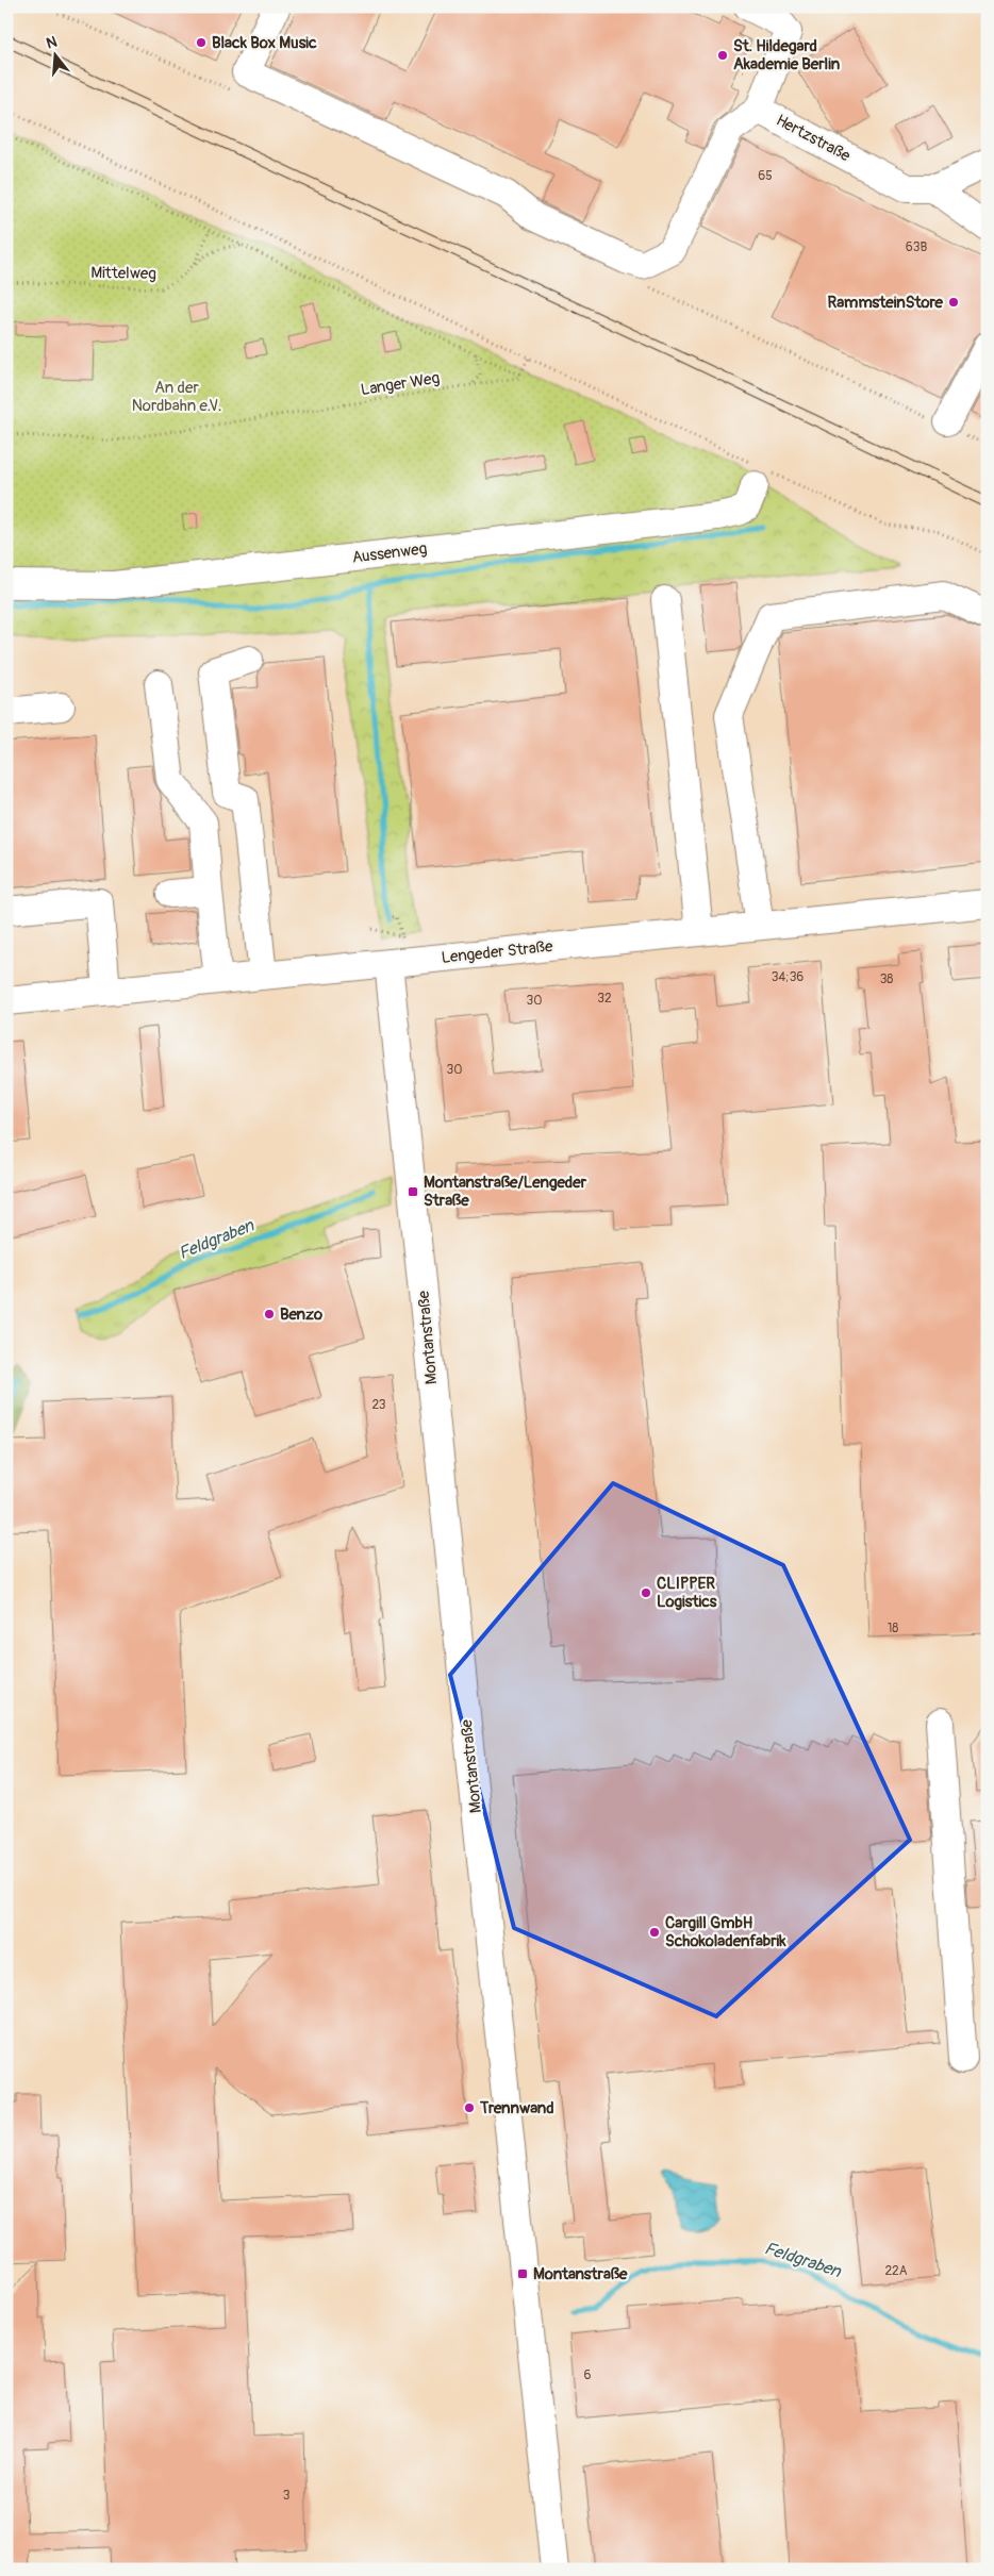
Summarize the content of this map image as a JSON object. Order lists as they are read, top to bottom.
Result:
{
  "streets": {
    "street": [
      "Hertzstraße",
      "Aussenweg",
      "Lengeder Straße",
      "Montanstraße"
    ],
    "path": ["Mittelweg", "Langer Weg"]
  },
  "crossings": [
    ["Lengeder Straße", "Montanstraße"]
  ],
  "water": ["Feldgraben"],
  "parks": ["An der Nordbahn e.V."],
  "places": {
    "other": [
      "Black Box Music",
      "St. Hildegard Akademie Berlin",
      "RammsteinStore",
      "Benzo",
      "CLIPPER Logistics",
      "Cargill GmbH Schokoladenfabrik",
      "Trennwand"
    ],
    "transit": ["Montanstraße/Lengeder Straße", "Montanstraße"]
  },
  "house_numbers": [
    "65",
    "63B",
    "34;36",
    "38",
    "32",
    "30",
    "30",
    "23",
    "18",
    "22A",
    "6",
    "3"
  ],
  "north": "top"
}
